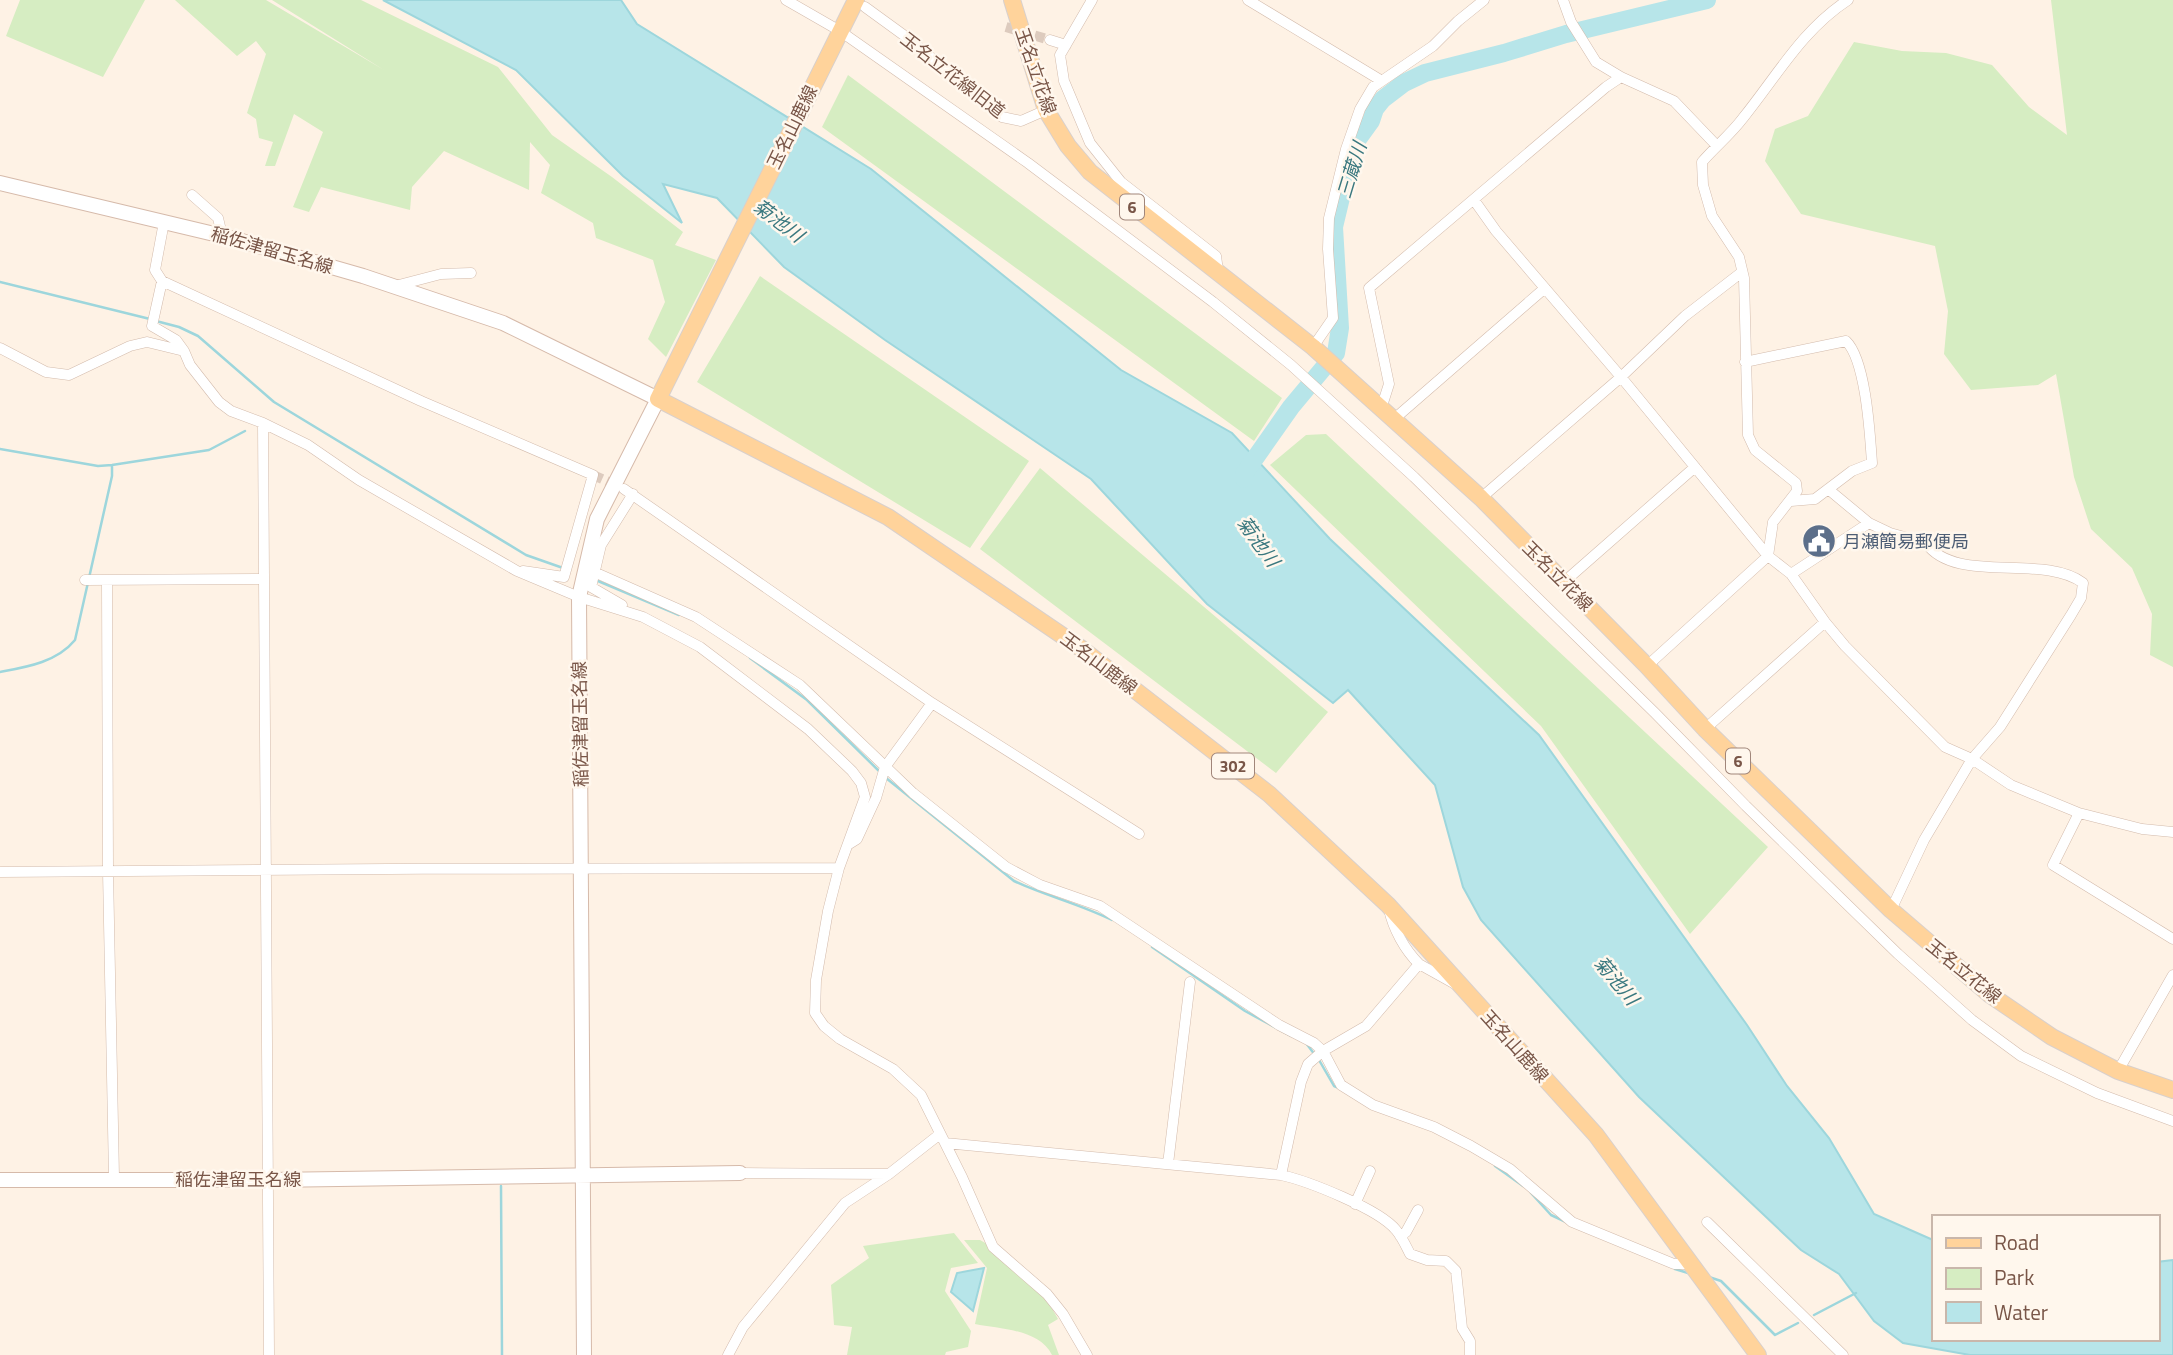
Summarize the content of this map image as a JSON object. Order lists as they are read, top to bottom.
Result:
{
  "streets": {
    "main road": [
      "玉名立花線",
      "玉名山鹿線",
      "6",
      "稲佐津留玉名線",
      "302"
    ],
    "street": ["玉名立花線旧道"]
  },
  "crossings": [
    ["玉名立花線", "玉名立花線旧道"],
    ["玉名立花線旧道", "玉名山鹿線"],
    ["玉名山鹿線", "稲佐津留玉名線"]
  ],
  "water": ["三蔵川", "菊池川"],
  "places": {
    "public building": ["月瀬簡易郵便局"]
  },
  "legend": ["Road", "Park", "Water"]
}
